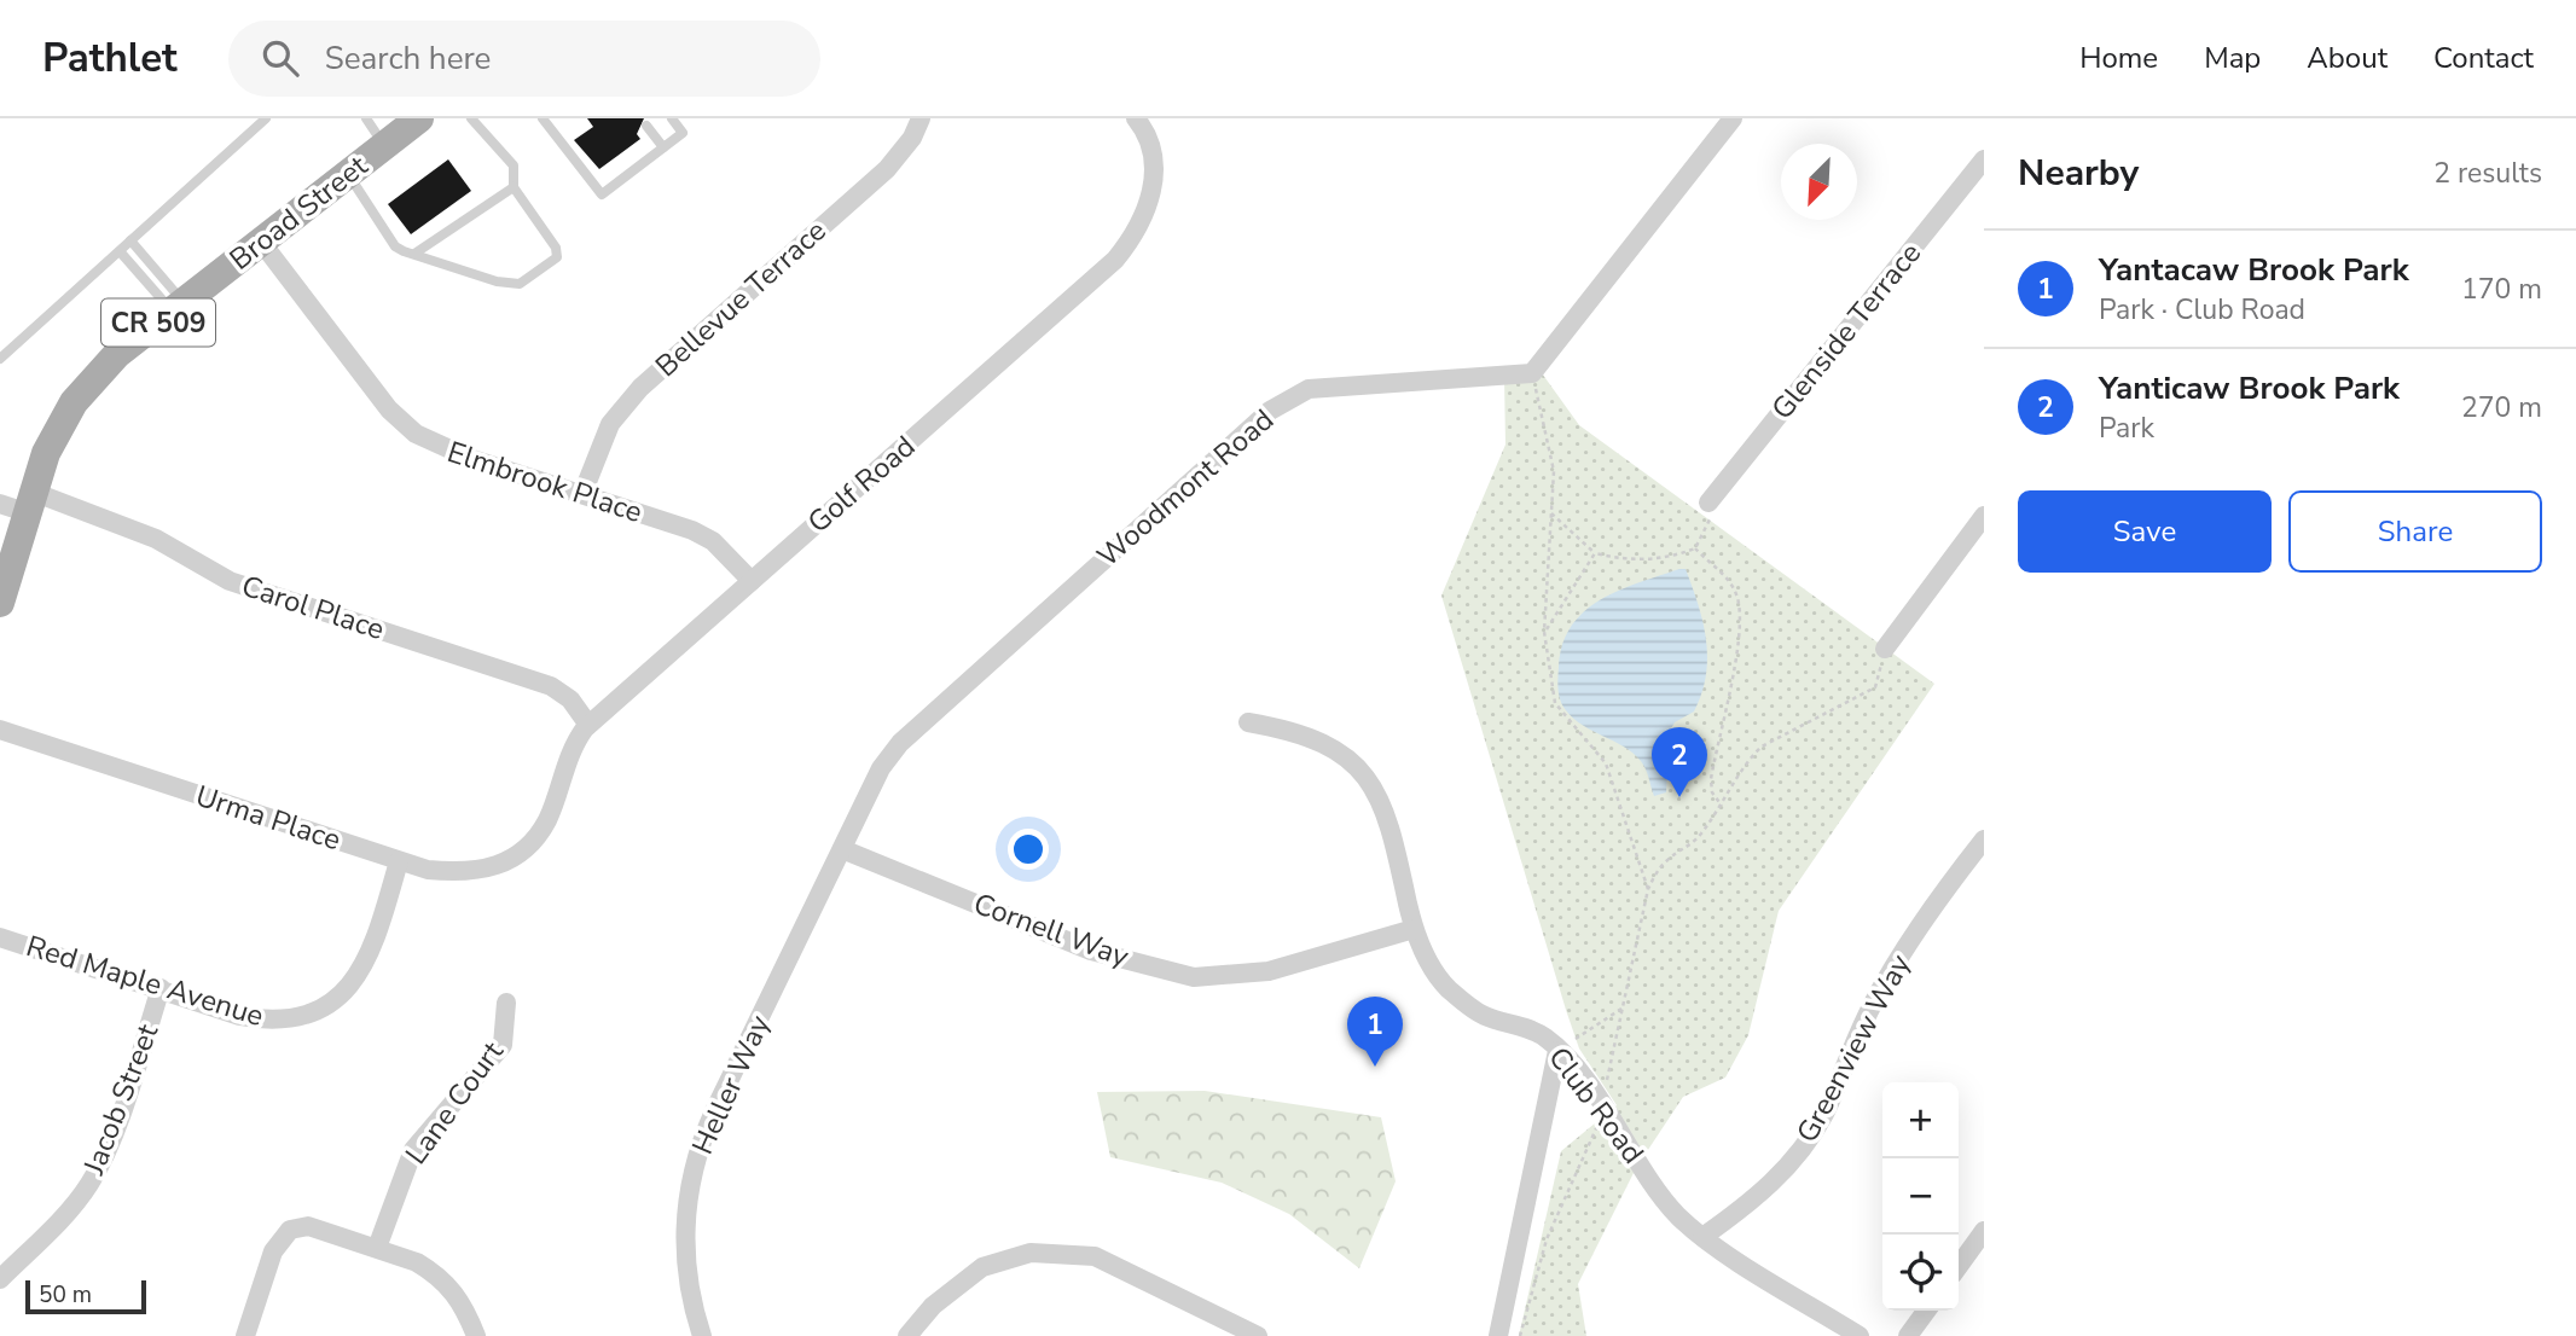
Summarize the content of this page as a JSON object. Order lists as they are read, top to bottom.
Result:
{
  "streets": {
    "main road": ["Broad Street", "CR 509"],
    "street": [
      "Bellevue Terrace",
      "Glenside Terrace",
      "Elmbrook Place",
      "Golf Road",
      "Woodmont Road",
      "Carol Place",
      "Urma Place",
      "Cornell Way",
      "Red Maple Avenue",
      "Greenview Way",
      "Heller Way",
      "Jacob Street",
      "Lane Court",
      "Club Road"
    ]
  },
  "crossings": [
    ["Broad Street", "Elmbrook Place"],
    ["Broad Street", "Carol Place"],
    ["Bellevue Terrace", "Elmbrook Place"],
    ["Elmbrook Place", "Golf Road"],
    ["Golf Road", "Carol Place"],
    ["Golf Road", "Urma Place"],
    ["Woodmont Road", "Cornell Way"],
    ["Woodmont Road", "Heller Way"],
    ["Urma Place", "Red Maple Avenue"],
    ["Cornell Way", "Heller Way"],
    ["Cornell Way", "Club Road"],
    ["Red Maple Avenue", "Jacob Street"],
    ["Greenview Way", "Club Road"]
  ],
  "scale_bar": "50 m",
  "north": "bottom left",
  "page": {
    "header": "Pathlet",
    "search": "Search here",
    "nav": [
      "Home",
      "Map",
      "About",
      "Contact"
    ],
    "heading": ["Nearby", "2 results"],
    "list": [
      {
        "mark": "1",
        "name": "Yantacaw Brook Park",
        "note": "Park · Club Road",
        "value": "170 m"
      },
      {
        "mark": "2",
        "name": "Yanticaw Brook Park",
        "note": "Park",
        "value": "270 m"
      }
    ],
    "buttons": ["Save", "Share"],
    "pins": ["2", "1"],
    "map_buttons": ["+", "−"],
    "scale": "50 m"
  }
}
